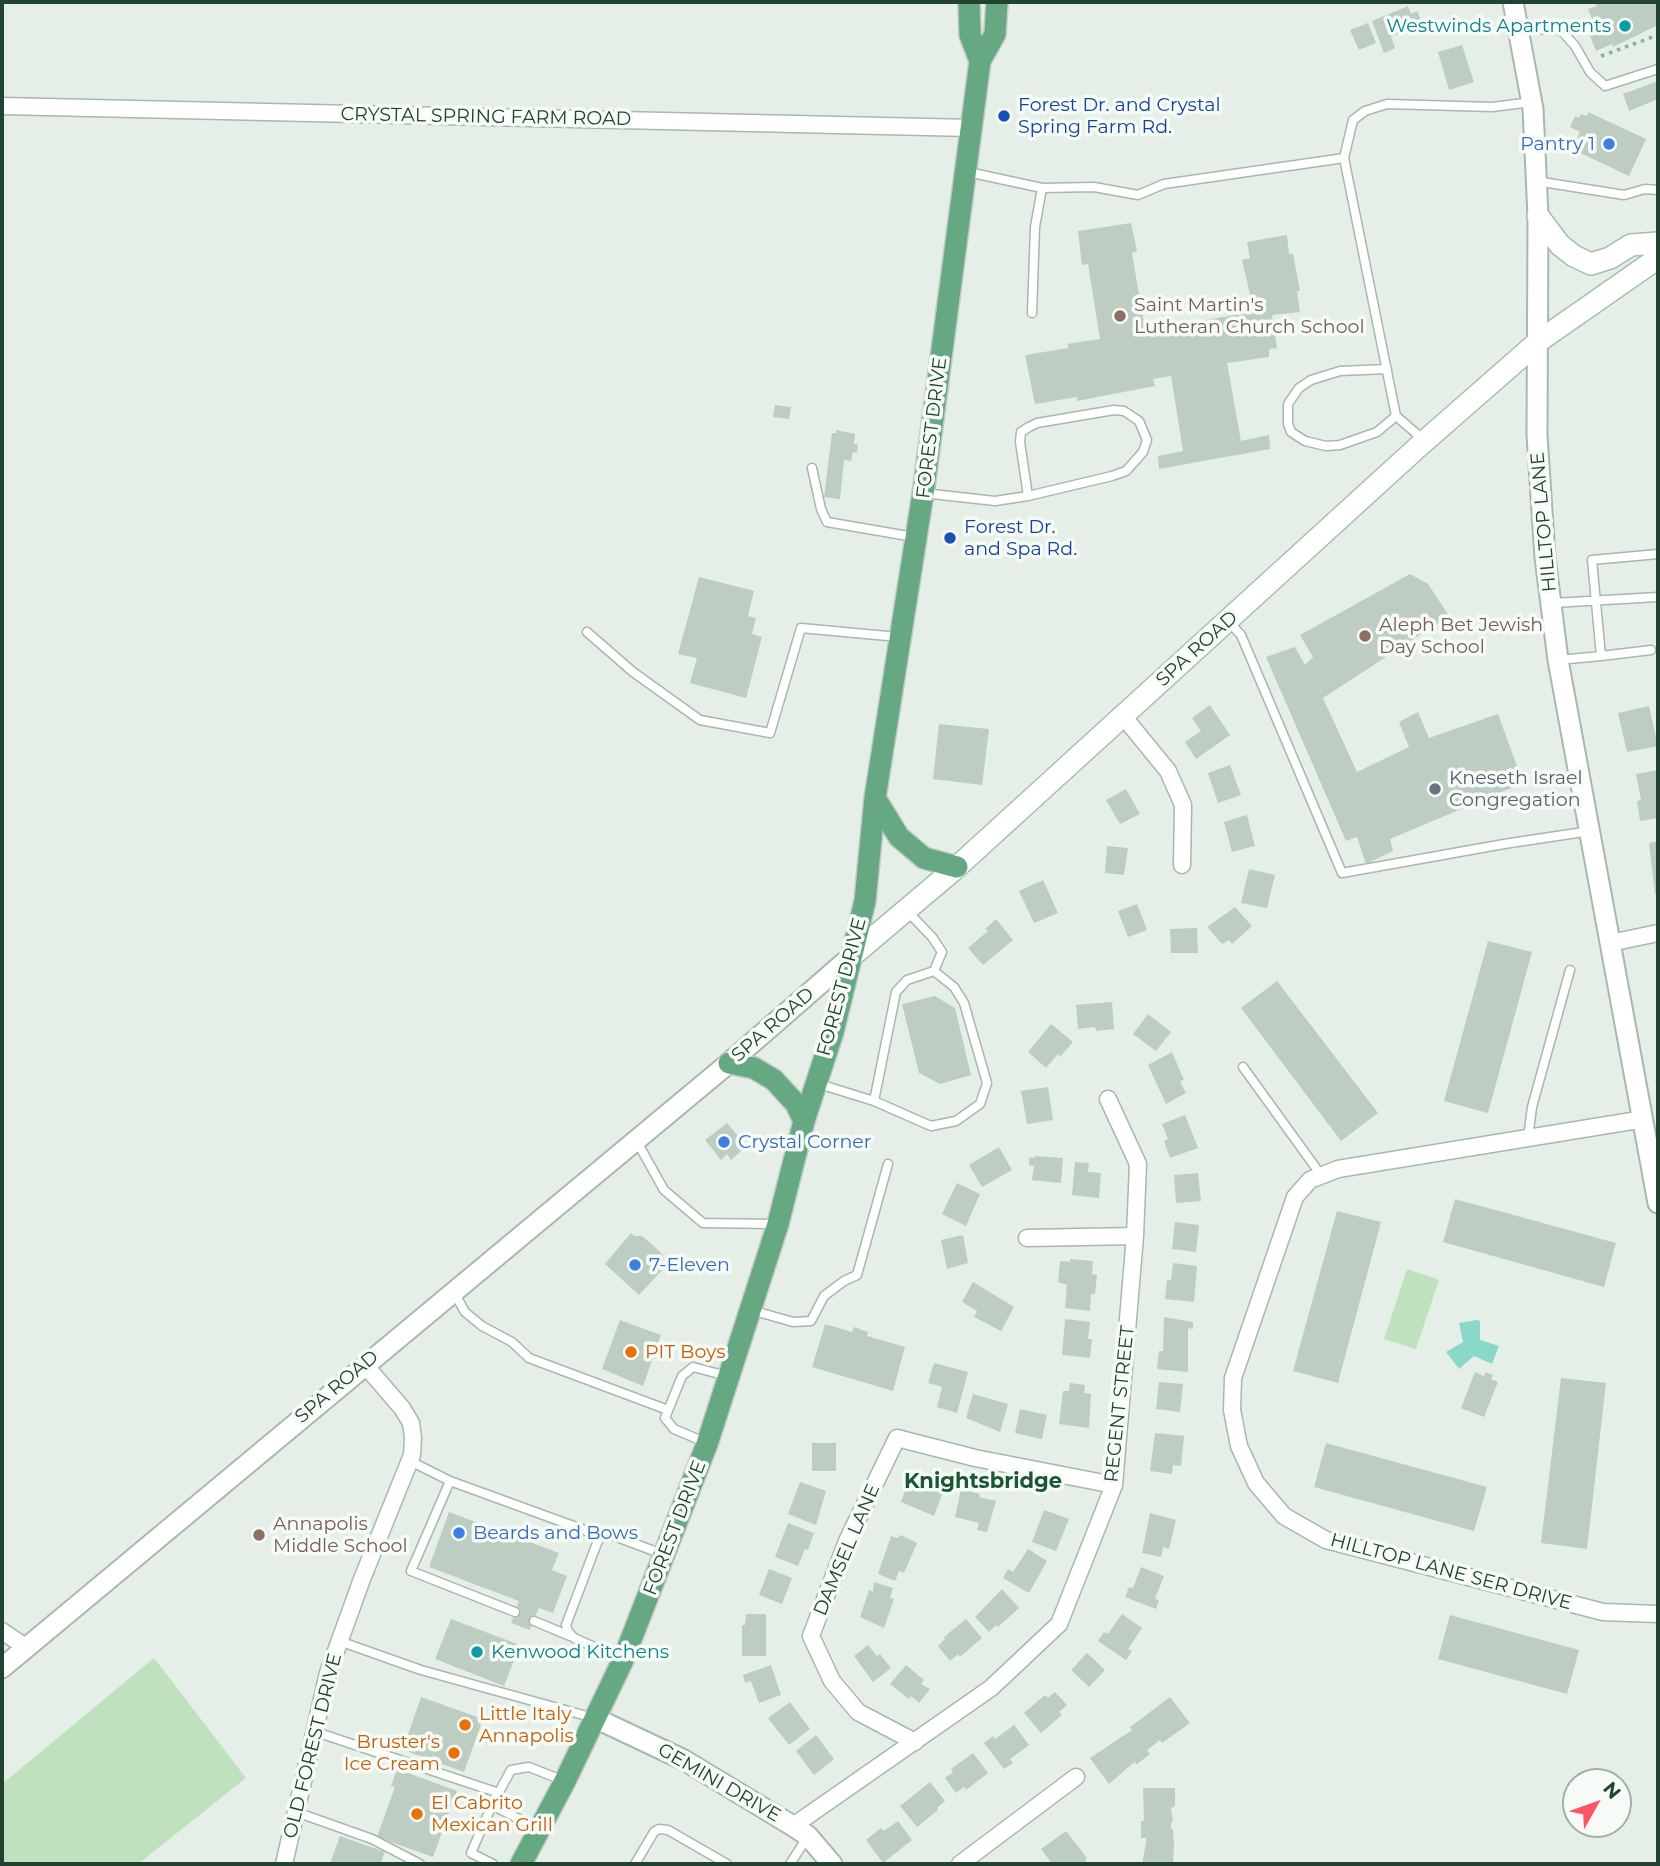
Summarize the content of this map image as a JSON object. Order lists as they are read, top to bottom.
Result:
{
  "streets": {
    "main road": ["FOREST DRIVE", "SPA ROAD"],
    "street": [
      "CRYSTAL SPRING FARM ROAD",
      "HILLTOP LANE",
      "REGENT STREET",
      "DAMSEL LANE",
      "HILLTOP LANE SER DRIVE",
      "OLD FOREST DRIVE",
      "GEMINI DRIVE"
    ]
  },
  "crossings": [
    ["CRYSTAL SPRING FARM ROAD", "FOREST DRIVE"],
    ["FOREST DRIVE", "SPA ROAD"],
    ["FOREST DRIVE", "GEMINI DRIVE"],
    ["HILLTOP LANE", "SPA ROAD"],
    ["HILLTOP LANE", "HILLTOP LANE SER DRIVE"],
    ["SPA ROAD", "OLD FOREST DRIVE"],
    ["REGENT STREET", "DAMSEL LANE"],
    ["REGENT STREET", "GEMINI DRIVE"]
  ],
  "districts": ["Knightsbridge"],
  "places": [
    "Westwinds Apartments",
    "Forest Dr. and Crystal Spring Farm Rd.",
    "Pantry 1",
    "Saint Martin's Lutheran Church School",
    "Forest Dr. and Spa Rd.",
    "Aleph Bet Jewish Day School",
    "Kneseth Israel Congregation",
    "Crystal Corner",
    "7-Eleven",
    "PIT Boys",
    "Beards and Bows",
    "Annapolis Middle School",
    "Kenwood Kitchens",
    "Little Italy Annapolis",
    "Bruster's Ice Cream",
    "El Cabrito Mexican Grill"
  ],
  "north": "top right"
}
